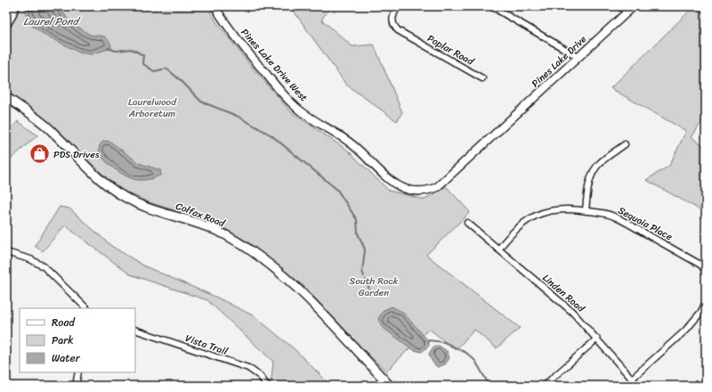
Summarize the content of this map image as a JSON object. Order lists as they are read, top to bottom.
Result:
{
  "streets": {
    "main road": ["Colfax Road"],
    "street": [
      "Poplar Road",
      "Pines Lake Drive",
      "Pines Lake Drive West",
      "Sequoia Place",
      "Linden Road",
      "Vista Trail"
    ]
  },
  "crossings": [
    ["Pines Lake Drive", "Pines Lake Drive West"],
    ["Sequoia Place", "Linden Road"]
  ],
  "water": ["Laurel Pond"],
  "parks": ["Laurelwood Arboretum", "South Rock Garden"],
  "places": {
    "shop": ["PDS Drives"]
  },
  "legend": ["Road", "Park", "Water"]
}
